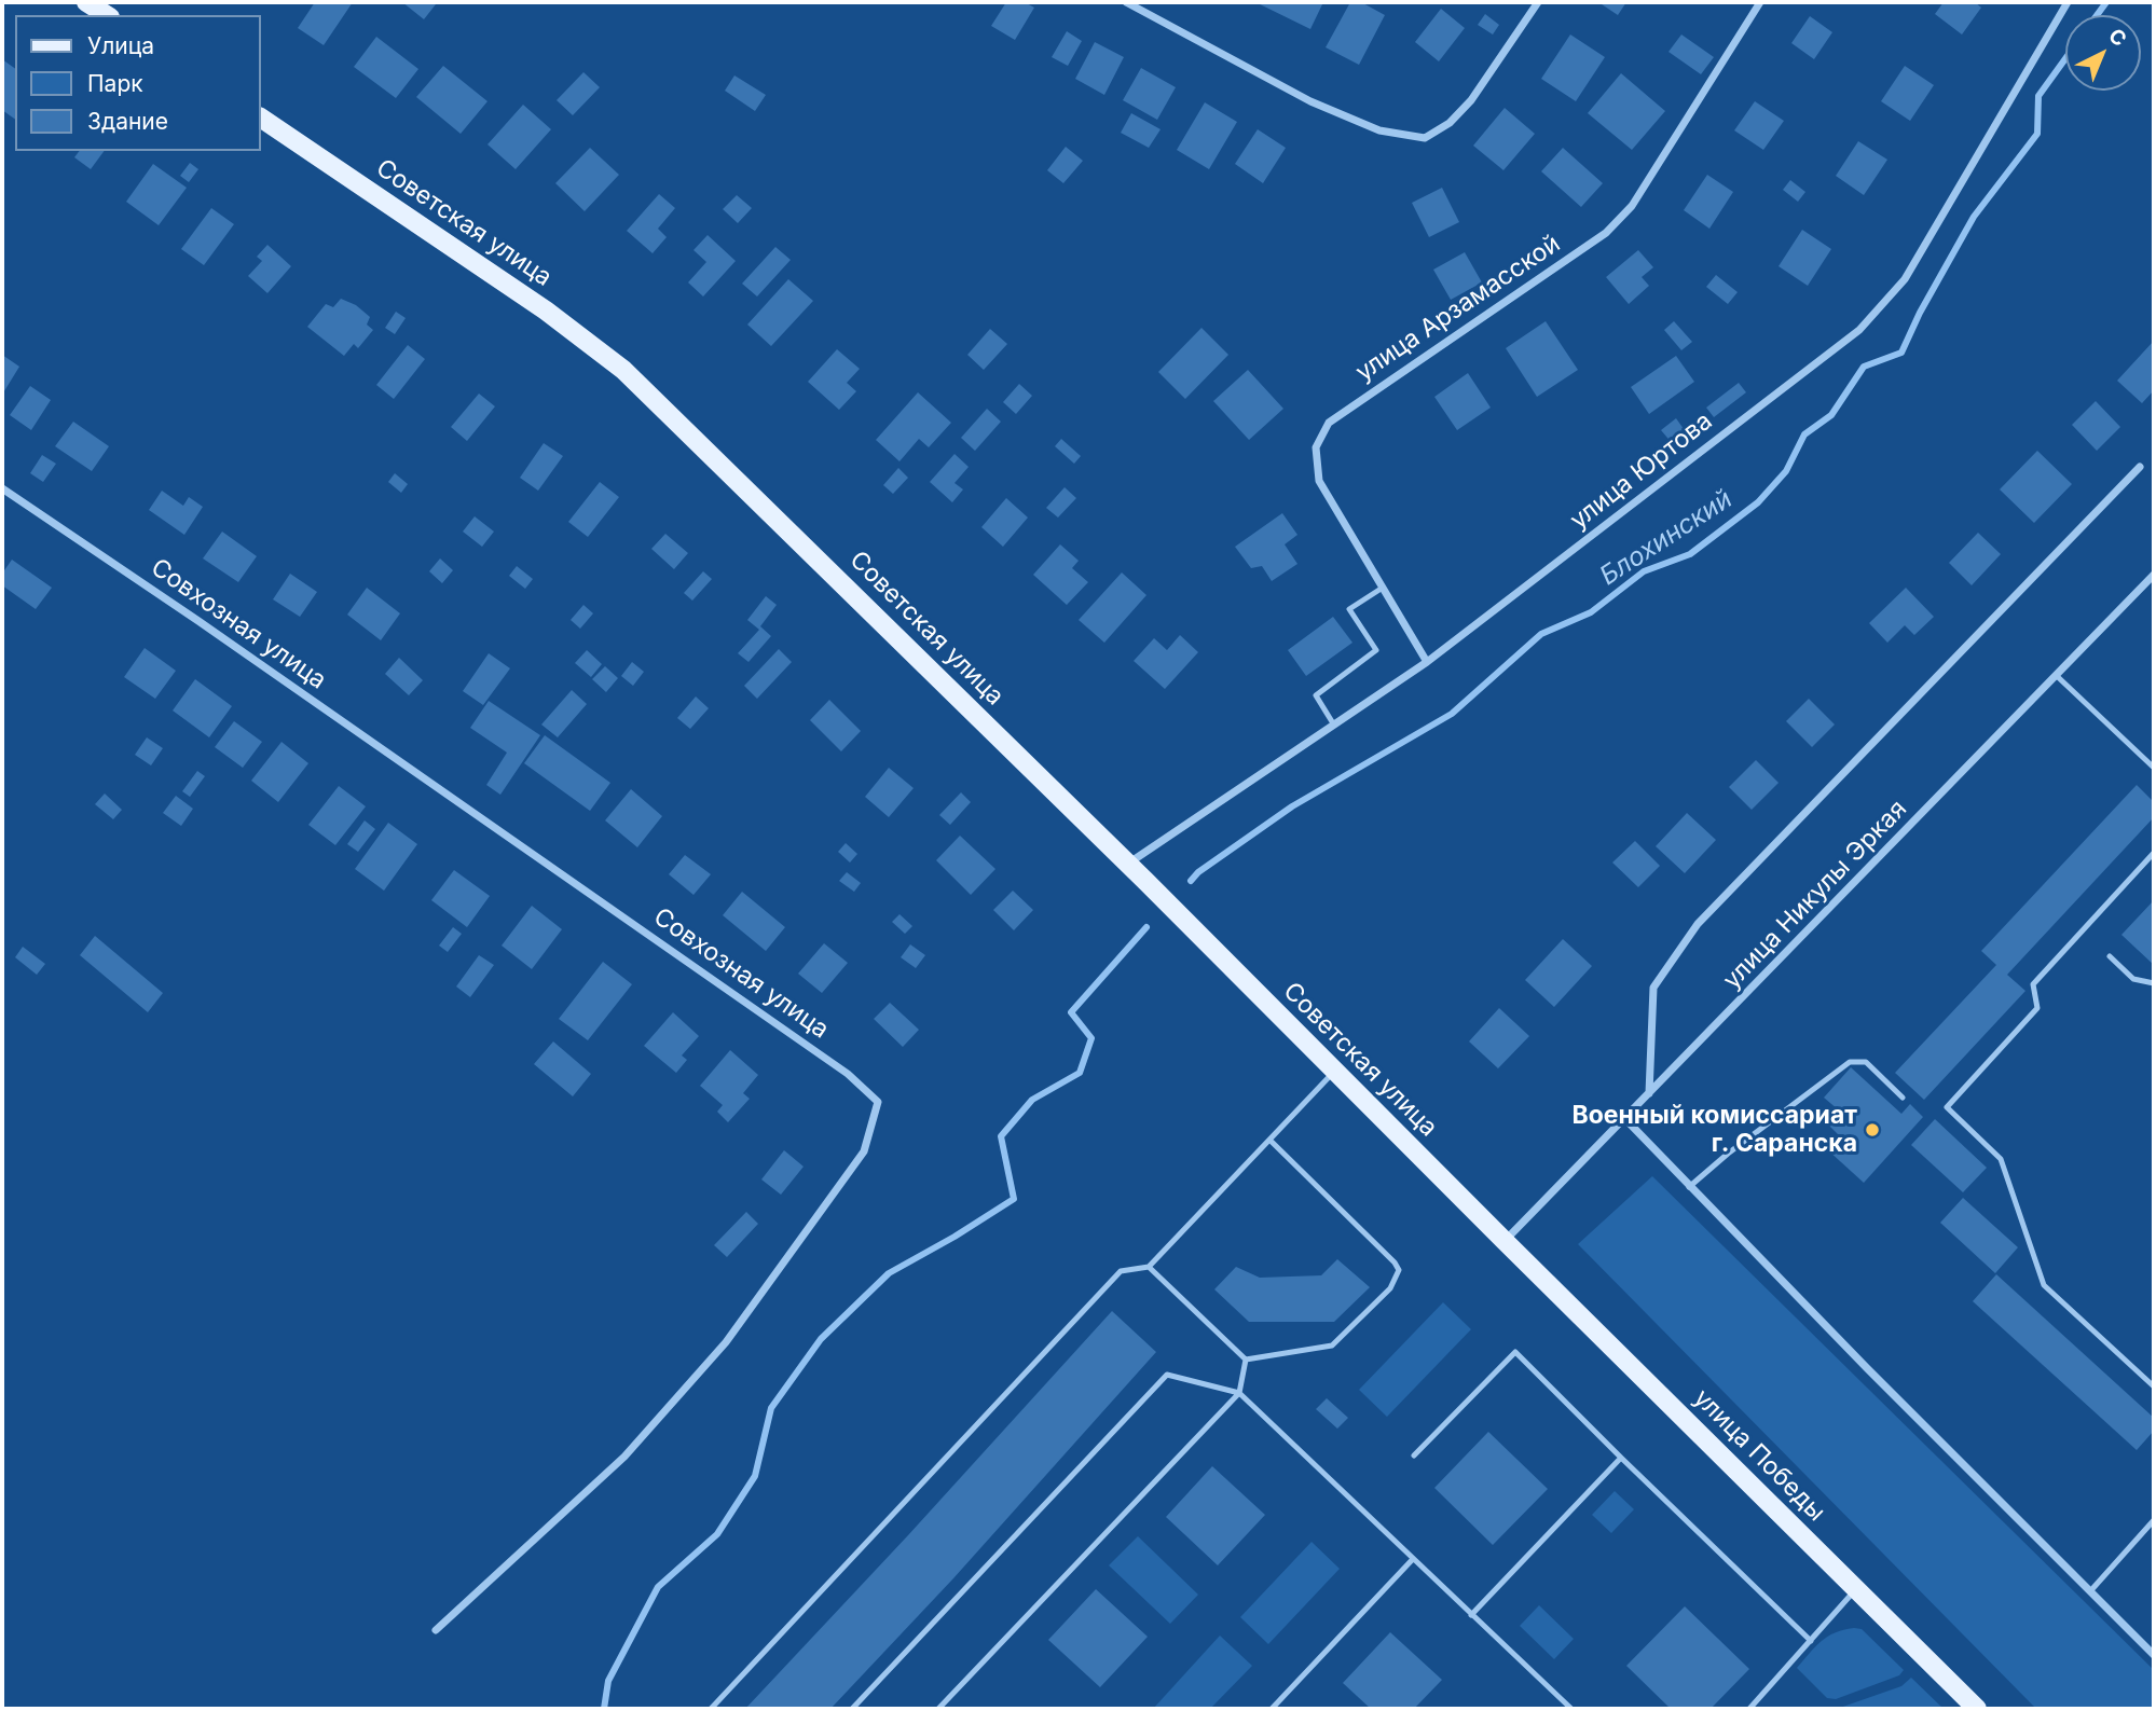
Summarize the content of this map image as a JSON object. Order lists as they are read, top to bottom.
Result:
{
  "streets": {
    "main road": ["Советская улица", "улица Победы"],
    "street": [
      "улица Арзамасской",
      "улица Юртова",
      "Совхозная улица",
      "улица Никулы Эркая"
    ]
  },
  "crossings": [
    ["Советская улица", "улица Юртова"],
    ["Советская улица", "улица Никулы Эркая"],
    ["Советская улица", "улица Победы"],
    ["улица Арзамасской", "улица Юртова"],
    ["улица Никулы Эркая", "улица Победы"]
  ],
  "water": ["Блохинский"],
  "places": ["Военный комиссариат г. Саранска"],
  "legend": ["Улица", "Парк", "Здание"],
  "north": "top right"
}
